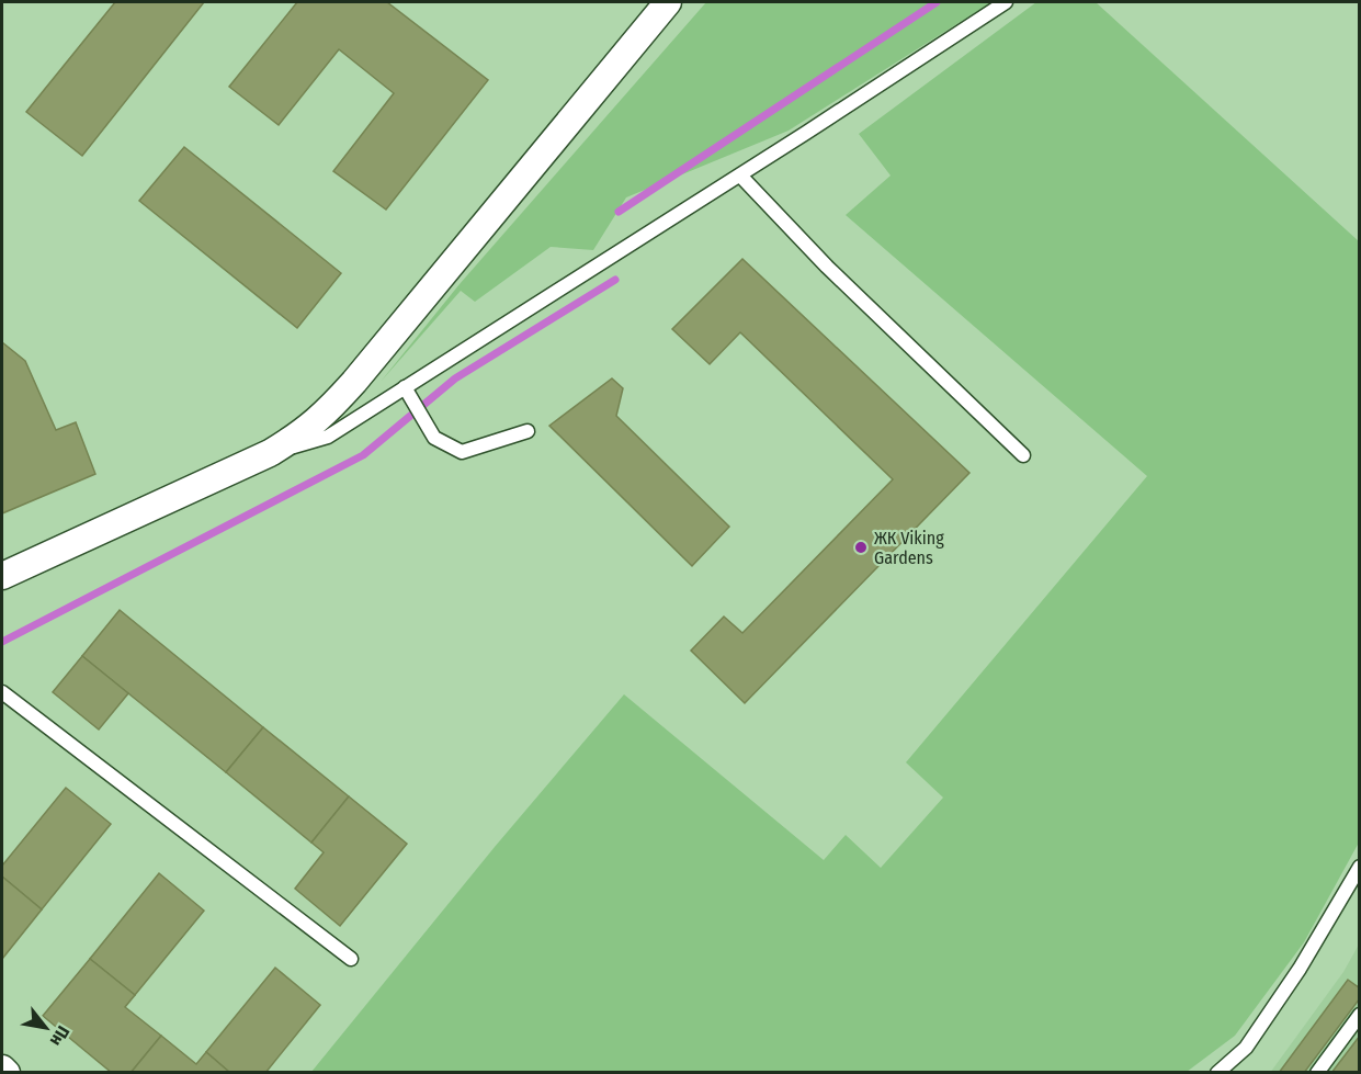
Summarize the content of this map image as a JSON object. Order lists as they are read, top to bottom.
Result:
{
  "places": ["ЖК Viking Gardens"],
  "north": "bottom right"
}
